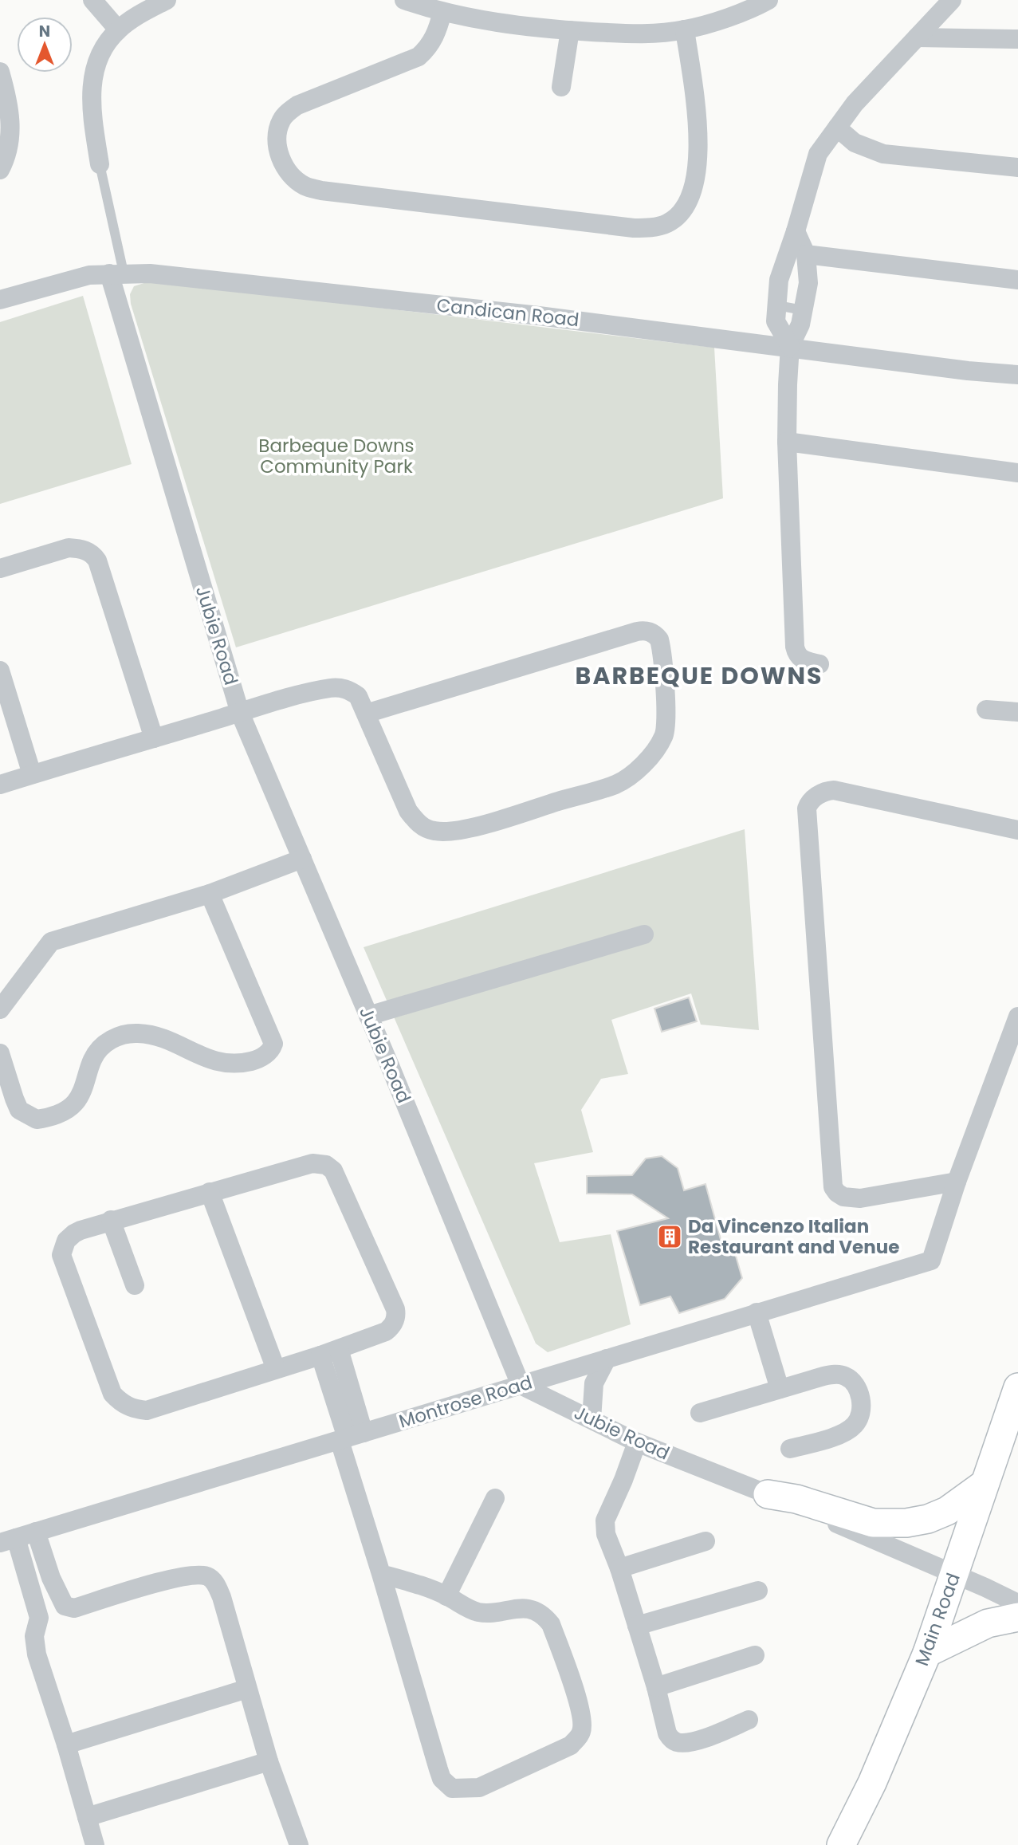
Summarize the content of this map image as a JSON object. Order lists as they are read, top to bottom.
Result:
{
  "streets": {
    "street": [
      "Candican Road",
      "Jubie Road",
      "Montrose Road",
      "Main Road"
    ]
  },
  "crossings": [
    ["Candican Road", "Jubie Road"],
    ["Jubie Road", "Montrose Road"],
    ["Jubie Road", "Main Road"]
  ],
  "districts": ["BARBEQUE DOWNS"],
  "parks": ["Barbeque Downs Community Park"],
  "places": {
    "building": ["Da Vincenzo Italian Restaurant and Venue"]
  },
  "north": "top"
}
